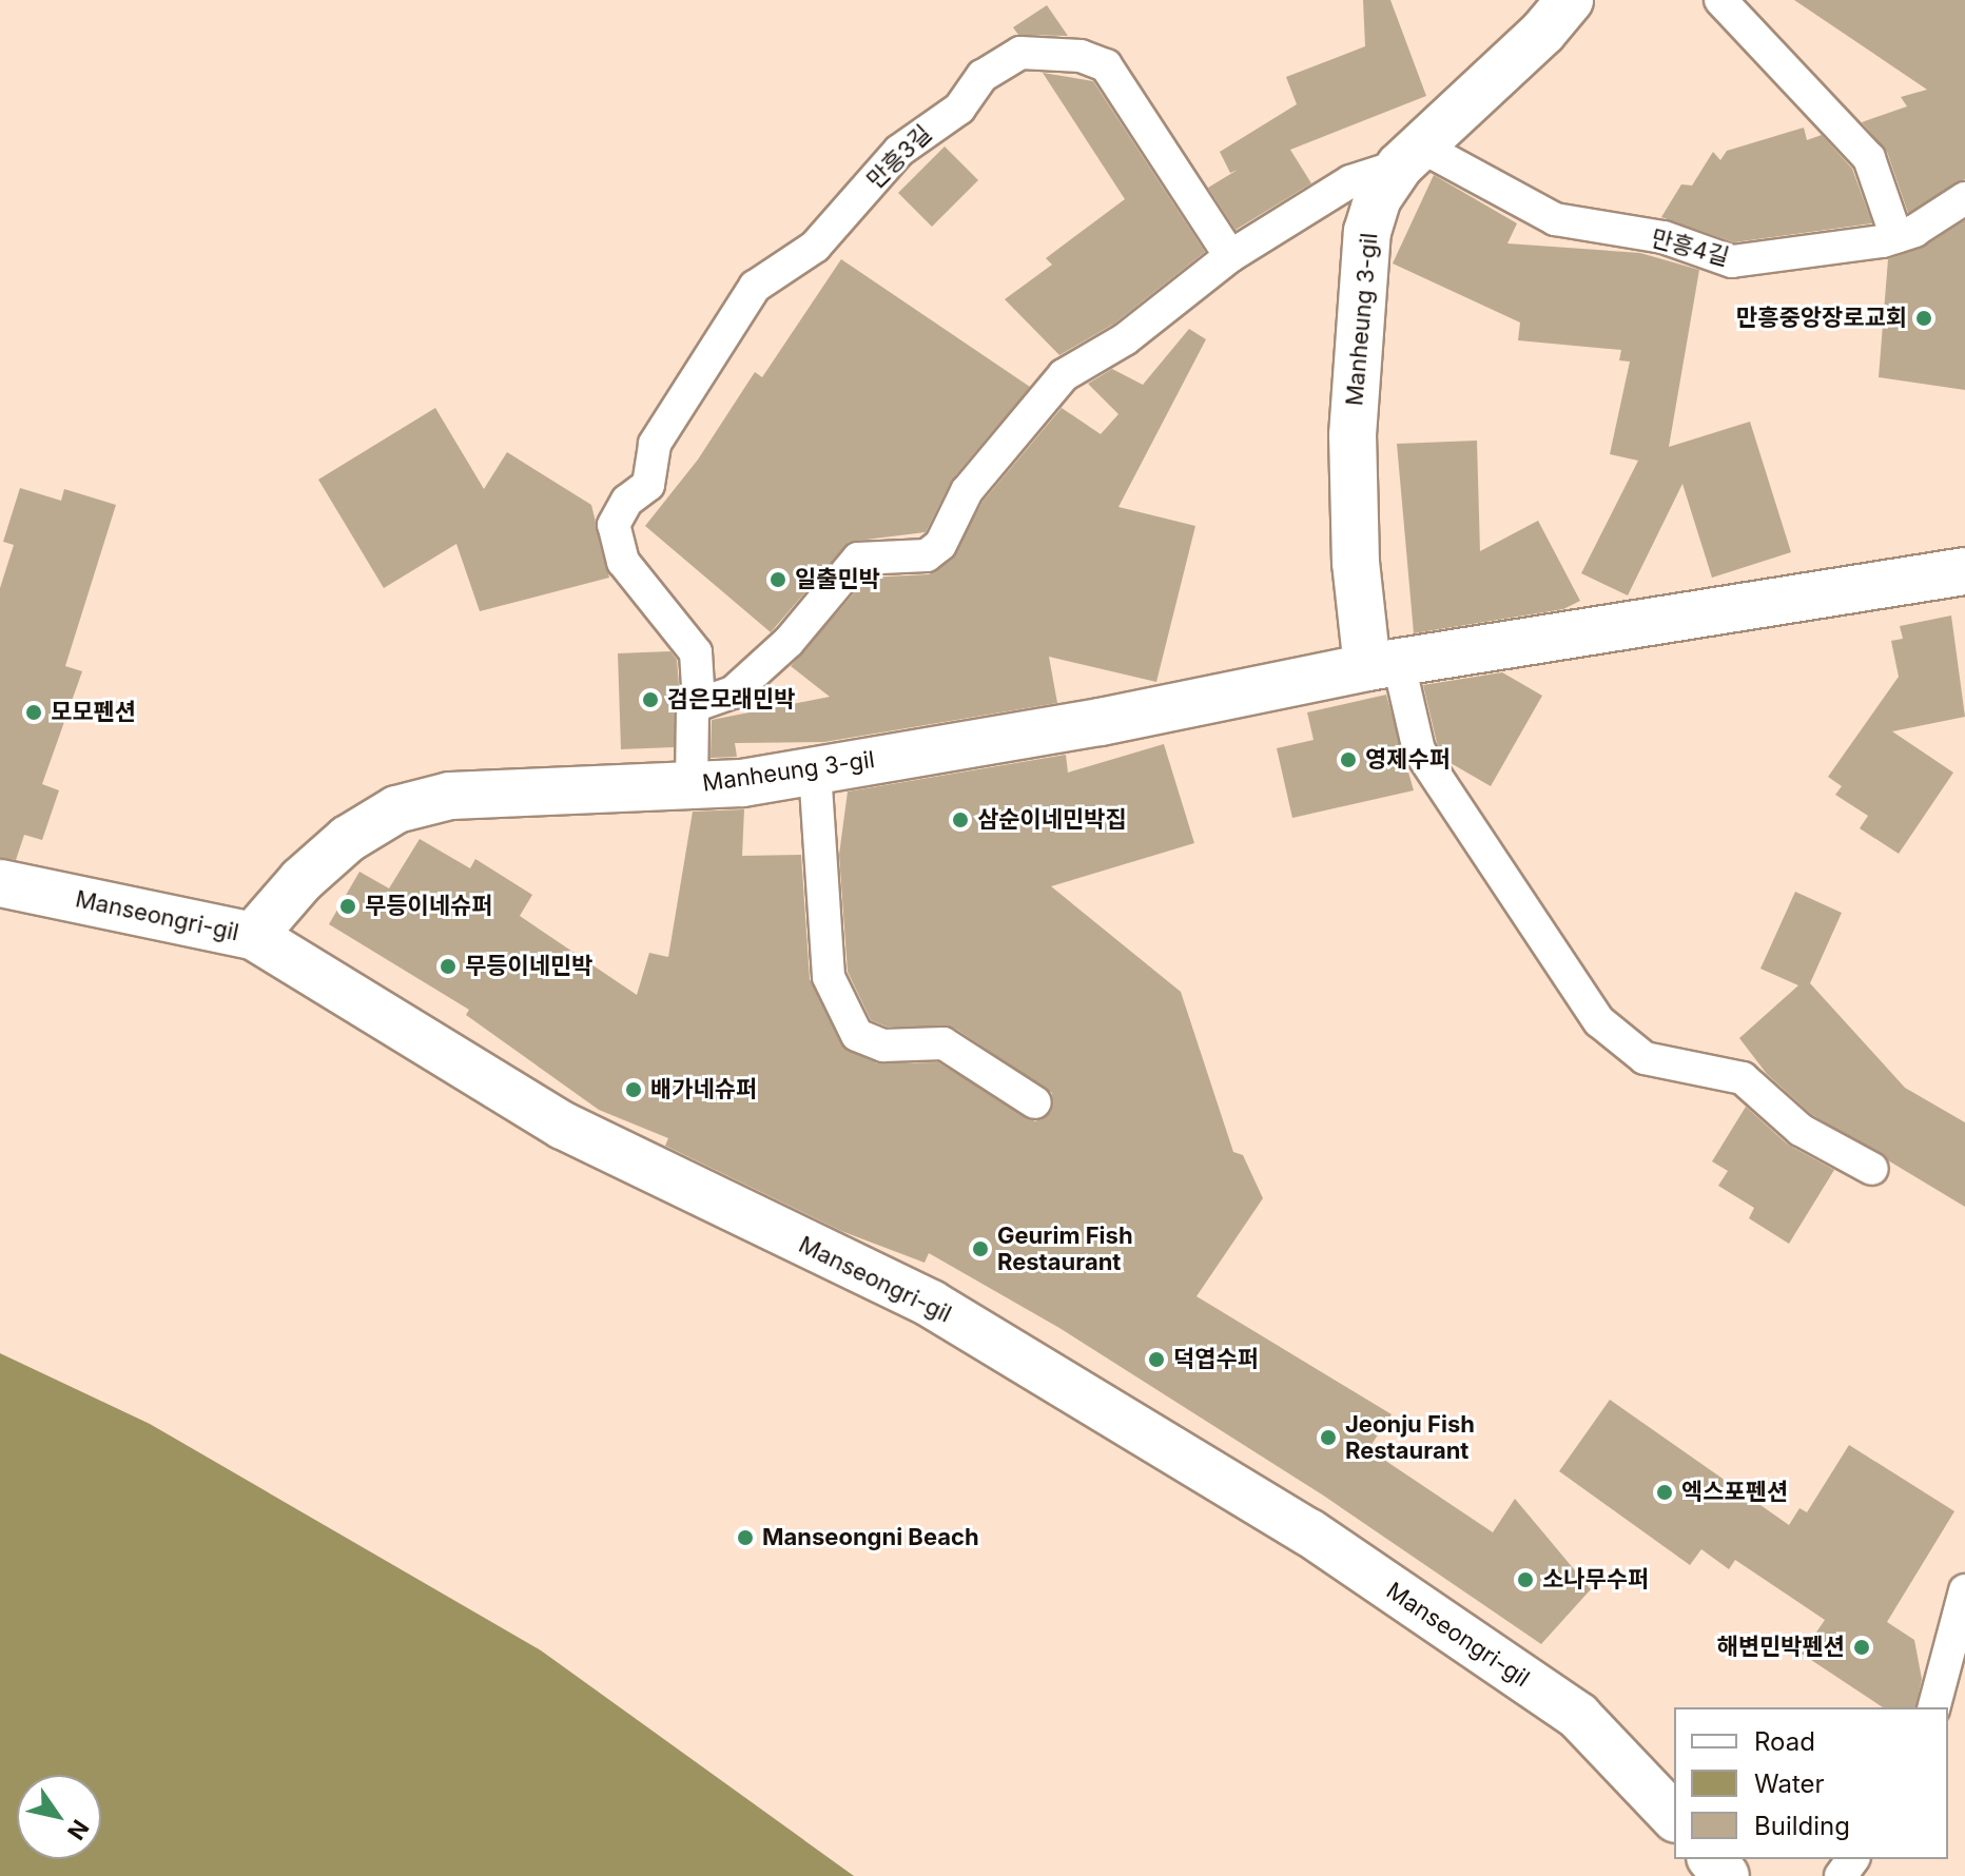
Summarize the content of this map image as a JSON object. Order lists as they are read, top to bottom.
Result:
{
  "streets": {
    "street": ["Manheung 3-gil", "Manseongri-gil"],
    "lane": ["만흥3길", "만흥4길"]
  },
  "crossings": [
    ["만흥4길", "Manheung 3-gil"],
    ["Manheung 3-gil", "Manseongri-gil"]
  ],
  "places": [
    "만흥중앙장로교회",
    "일출민박",
    "검은모래민박",
    "모모펜션",
    "영제수퍼",
    "삼순이네민박집",
    "무등이네슈퍼",
    "무등이네민박",
    "배가네슈퍼",
    "Geurim Fish Restaurant",
    "덕엽수퍼",
    "Jeonju Fish Restaurant",
    "엑스포펜션",
    "Manseongni Beach",
    "소나무수퍼",
    "해변민박펜션"
  ],
  "legend": ["Road", "Water", "Building"],
  "north": "bottom right"
}
